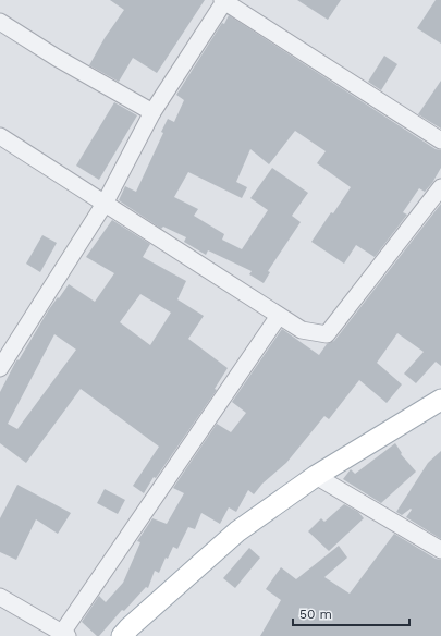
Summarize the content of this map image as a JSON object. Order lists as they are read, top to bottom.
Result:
{
  "scale_bar": "50 m"
}
